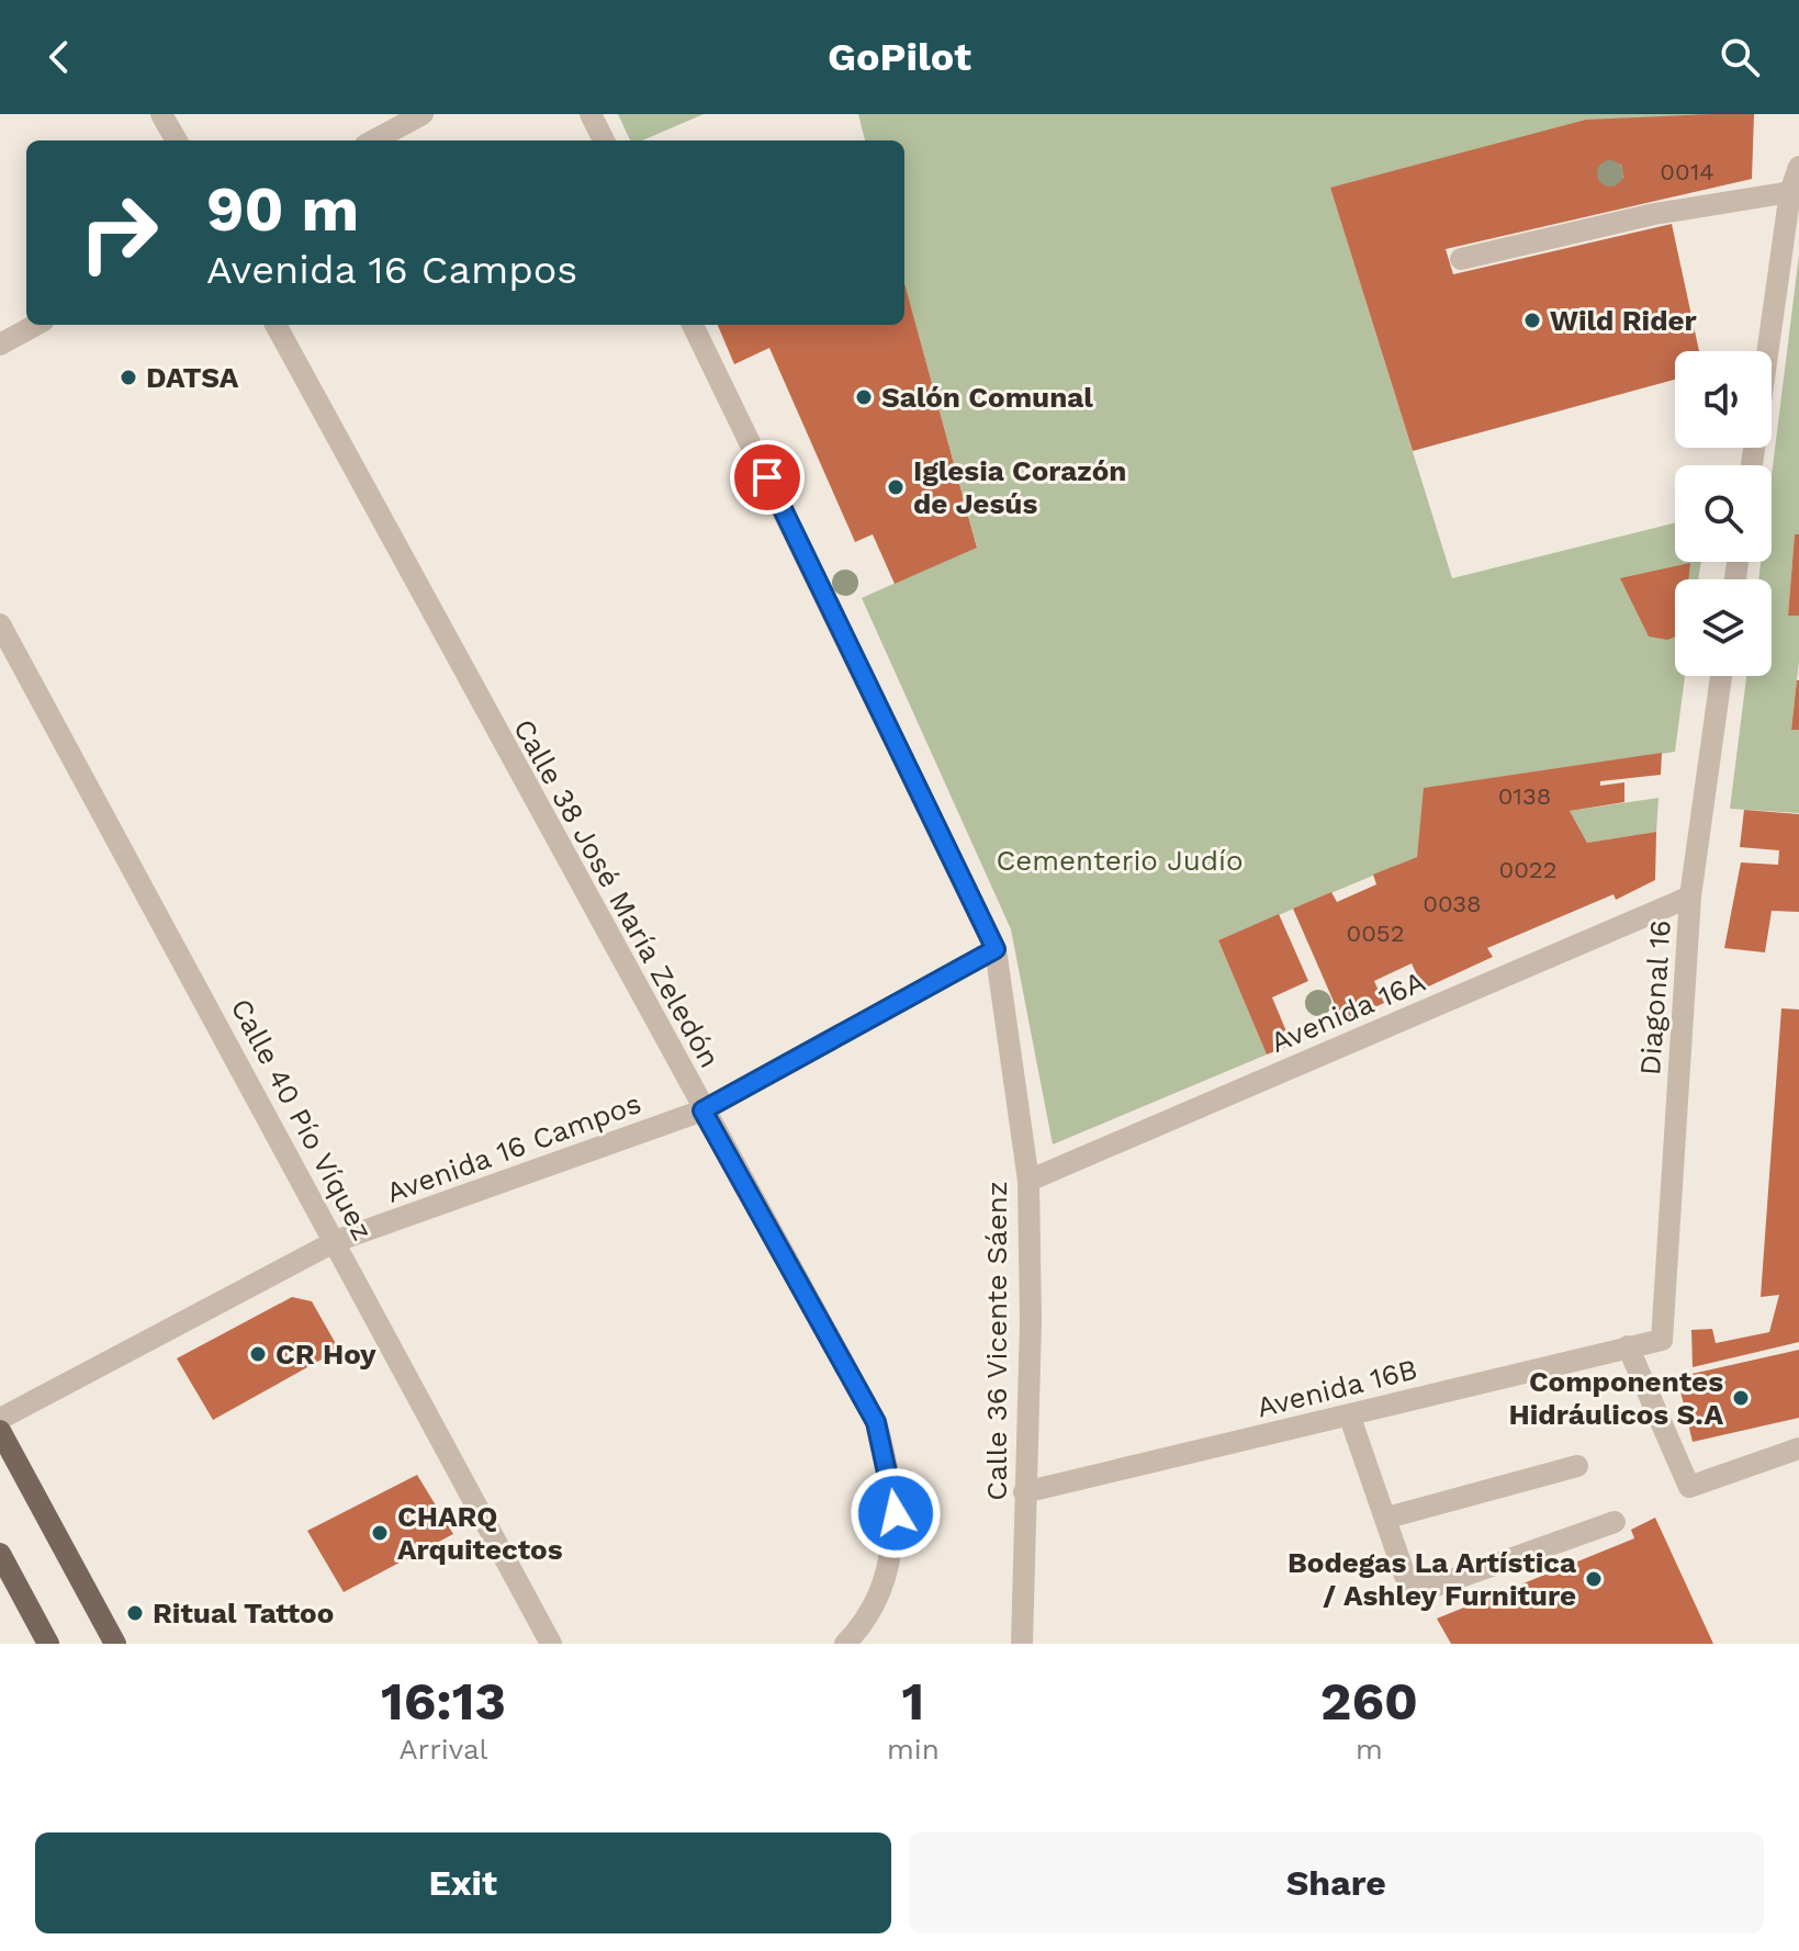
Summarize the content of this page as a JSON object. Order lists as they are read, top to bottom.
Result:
{
  "streets": {
    "street": [
      "Calle 38 José María Zeledón",
      "Diagonal 16",
      "Avenida 16A",
      "Calle 40 Pío Víquez",
      "Avenida 16 Campos",
      "Calle 36 Vicente Sáenz",
      "Avenida 16B"
    ]
  },
  "crossings": [
    ["Calle 38 José María Zeledón", "Avenida 16 Campos"],
    ["Diagonal 16", "Avenida 16A"],
    ["Diagonal 16", "Avenida 16B"],
    ["Avenida 16A", "Calle 36 Vicente Sáenz"],
    ["Calle 40 Pío Víquez", "Avenida 16 Campos"],
    ["Avenida 16 Campos", "Calle 36 Vicente Sáenz"],
    ["Calle 36 Vicente Sáenz", "Avenida 16B"]
  ],
  "parks": ["Cementerio Judío"],
  "places": [
    "Wild Rider",
    "DATSA",
    "Salón Comunal",
    "Iglesia Corazón de Jesús",
    "CR Hoy",
    "Componentes Hidráulicos S.A",
    "CHARQ Arquitectos",
    "Bodegas La Artística / Ashley Furniture",
    "Ritual Tattoo"
  ],
  "house_numbers": [
    "0014",
    "0138",
    "0022",
    "0038",
    "0052"
  ],
  "page": {
    "header": "GoPilot",
    "turn": ["90 m", "Avenida 16 Campos"],
    "eta": [
      "16:13",
      "Arrival",
      "1",
      "min",
      "260",
      "m"
    ],
    "buttons": ["Exit", "Share"]
  }
}
